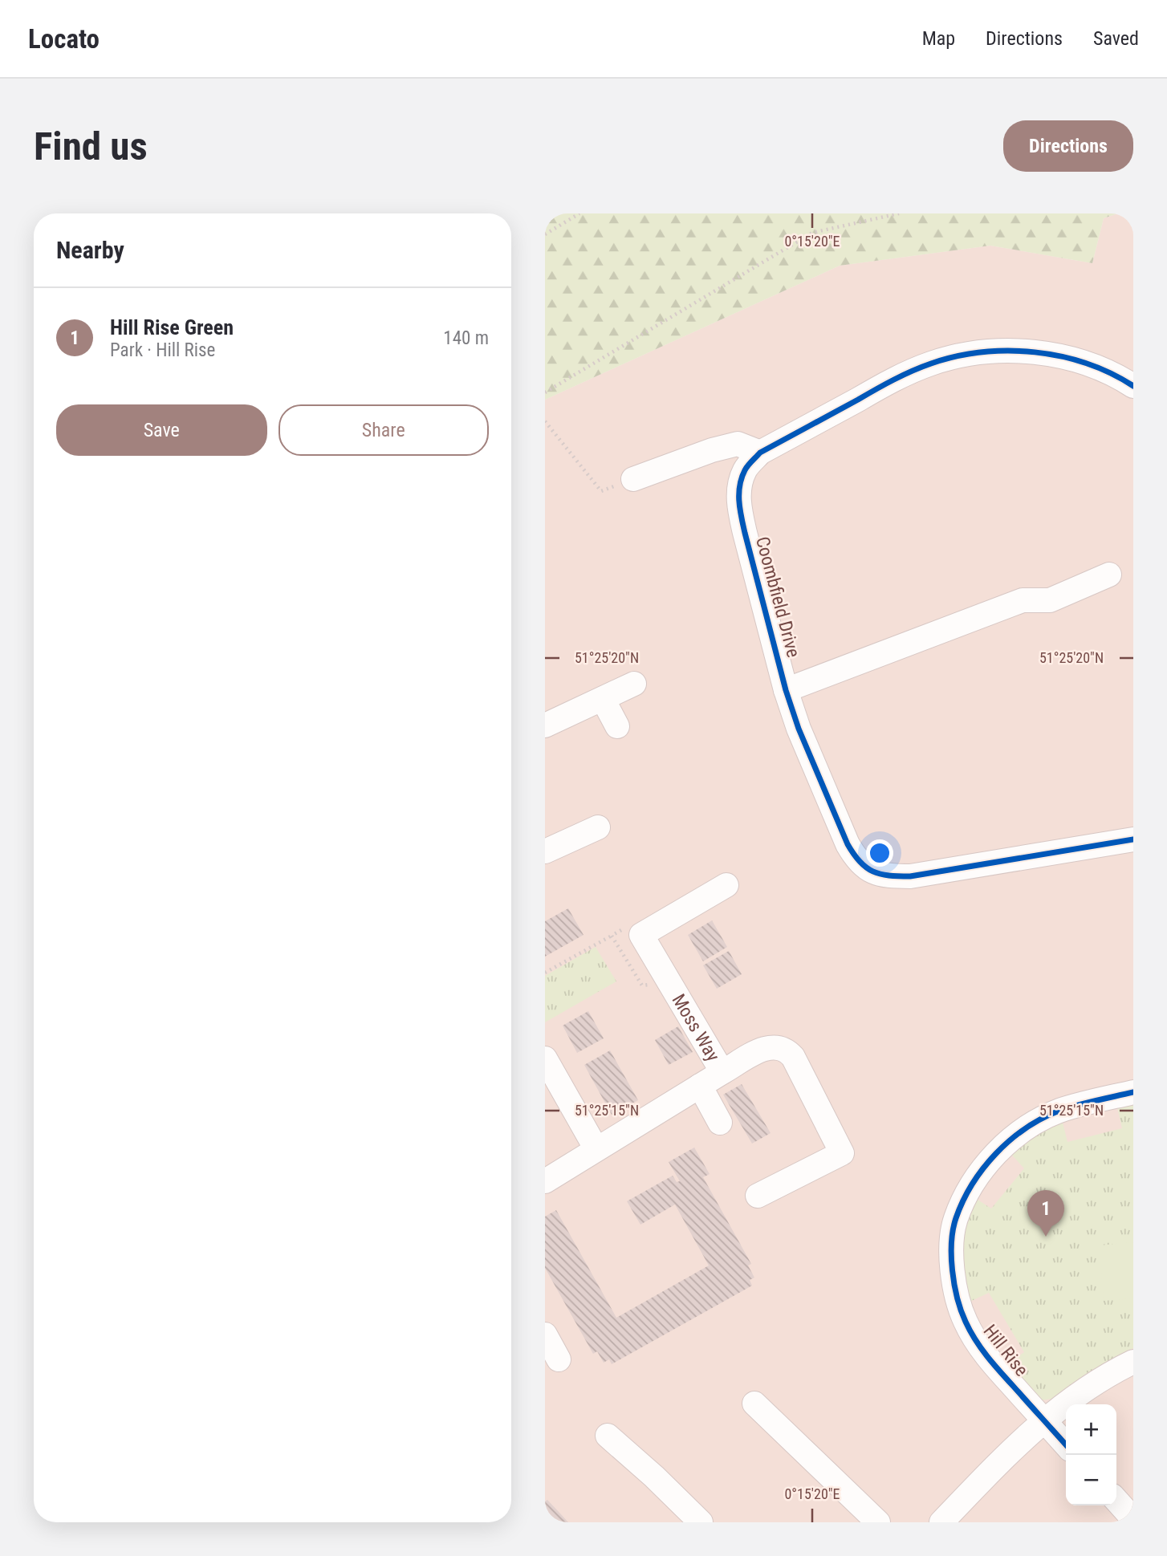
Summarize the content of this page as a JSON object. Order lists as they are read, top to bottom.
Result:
{
  "streets": {
    "street": ["Coombfield Drive", "Moss Way", "Hill Rise"]
  },
  "page": {
    "header": "Locato",
    "nav": ["Map", "Directions", "Saved"],
    "buttons": [
      "Directions",
      ["Save", "Share"]
    ],
    "title": "Find us",
    "heading": "Nearby",
    "list": [
      {
        "mark": "1",
        "name": "Hill Rise Green",
        "note": "Park · Hill Rise",
        "value": "140 m"
      }
    ],
    "pins": "1",
    "map_buttons": ["+", "−"]
  },
  "coordinates": ["0°15'20\"E", "51°25'20\"N", "51°25'15\"N"]
}
